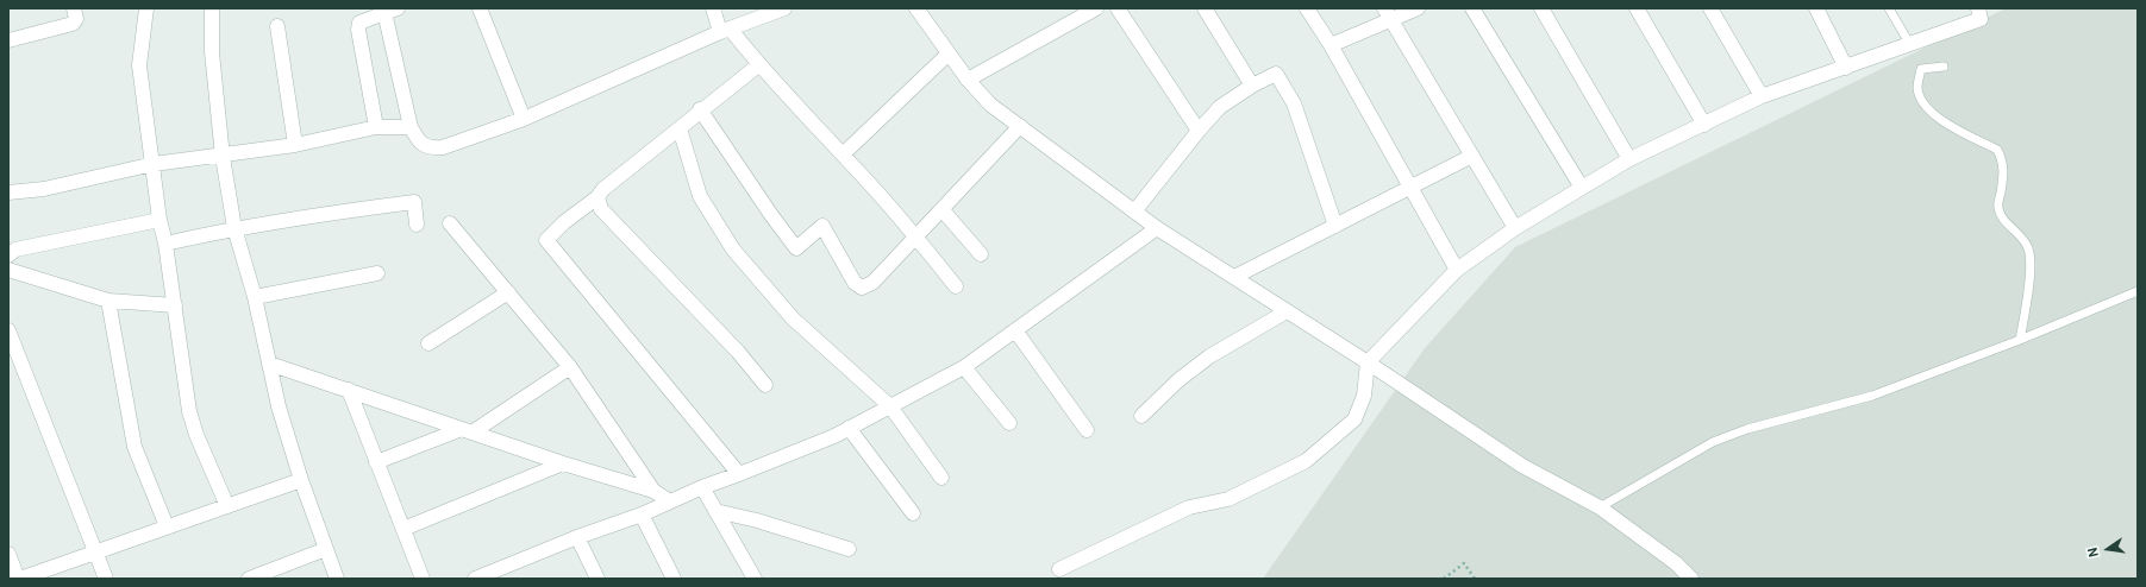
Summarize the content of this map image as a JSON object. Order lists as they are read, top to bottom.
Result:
{
  "north": "left"
}
